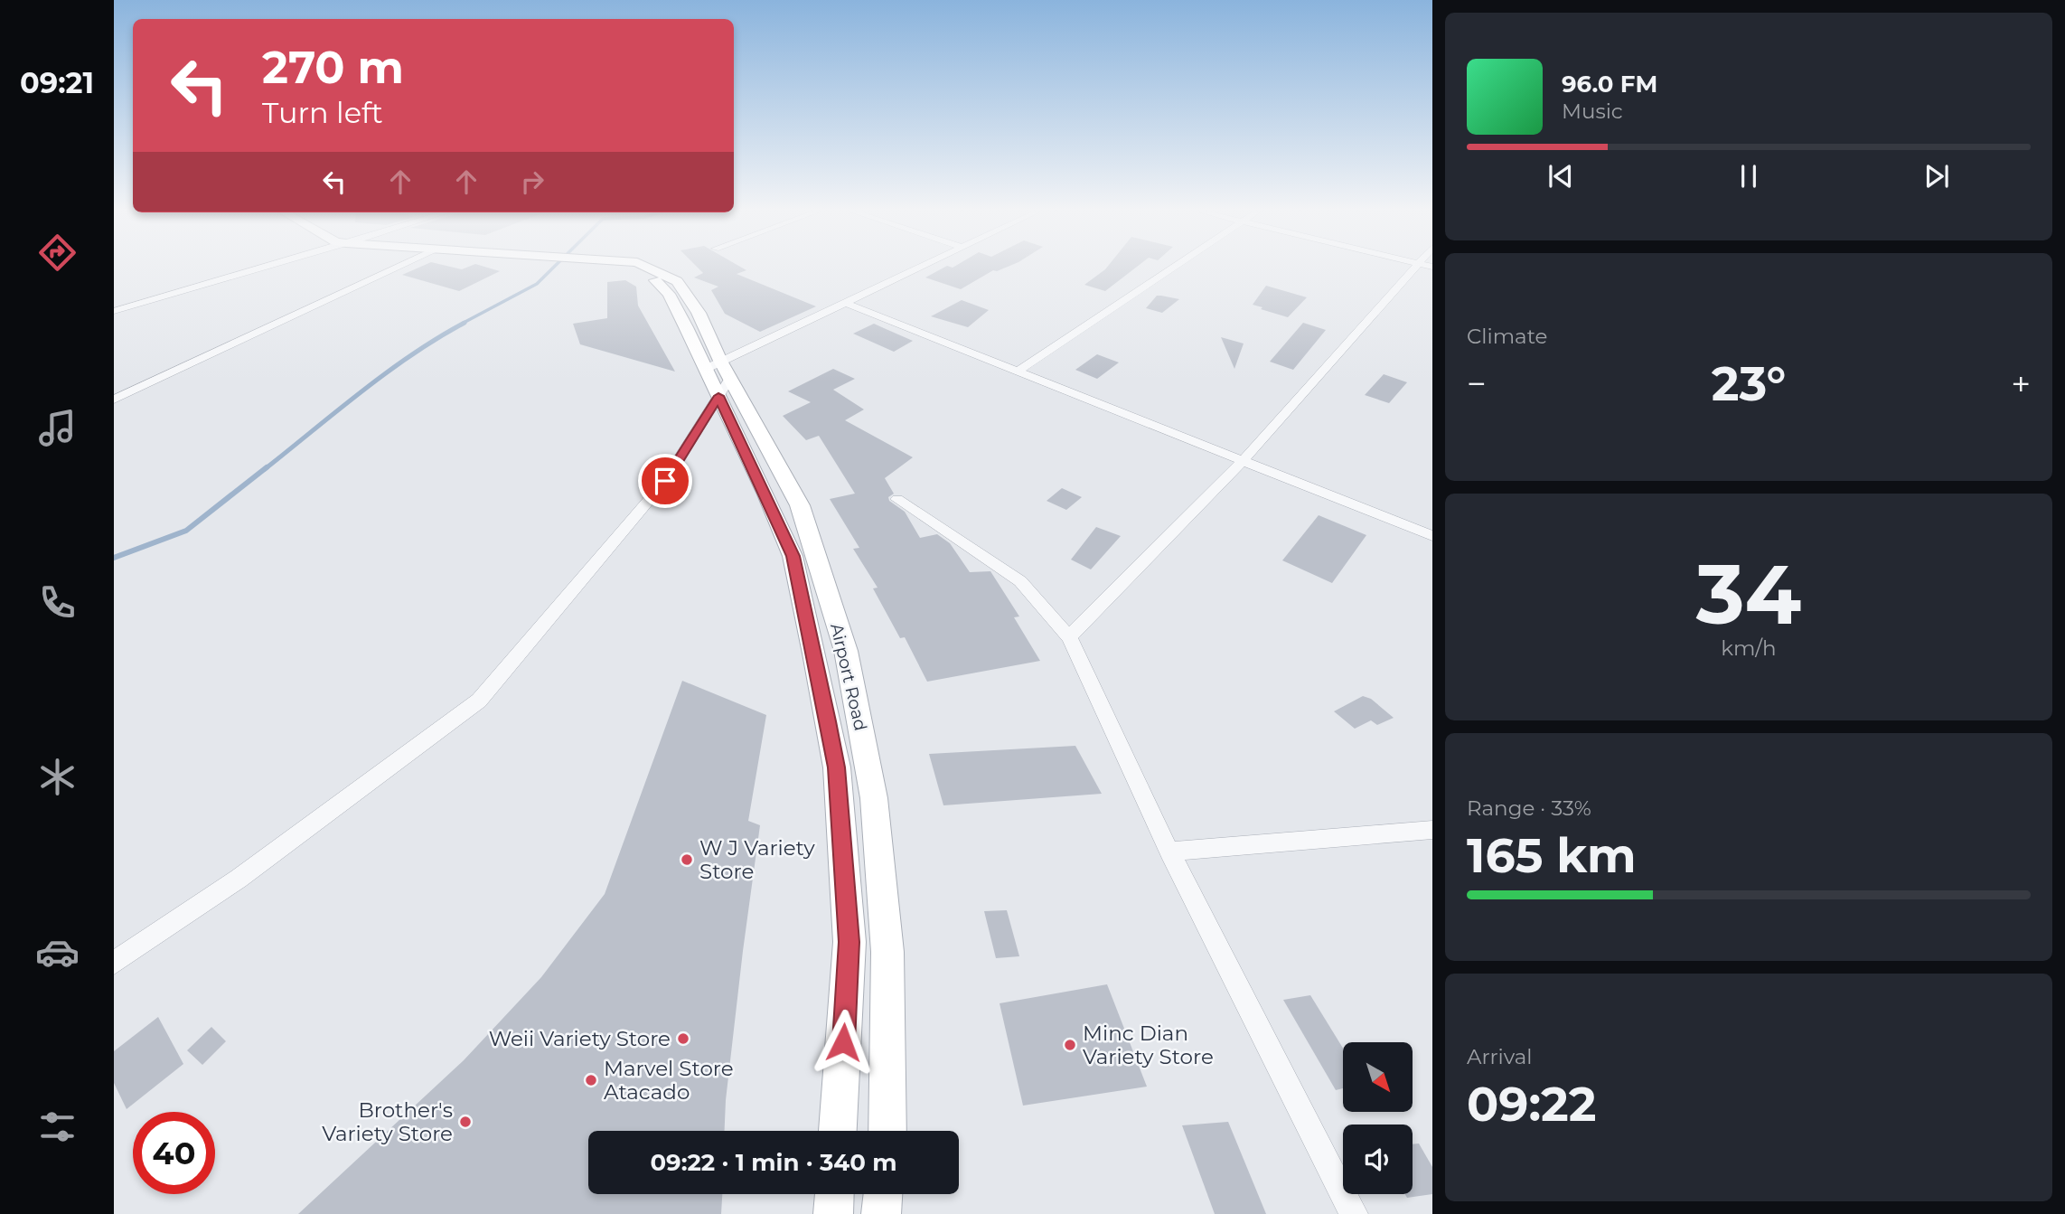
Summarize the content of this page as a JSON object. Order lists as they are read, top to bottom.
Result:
{
  "streets": {
    "street": ["Airport Road"]
  },
  "places": [
    "W J Variety Store",
    "Weii Variety Store",
    "Minc Dian Variety Store",
    "Marvel Store Atacado",
    "Brother's Variety Store"
  ],
  "north": "bottom right",
  "page": {
    "tabs": "09:21",
    "turn": ["270 m", "Turn left"],
    "song": ["96.0 FM", "Music"],
    "tile": [
      "Climate",
      ["34", "km/h"],
      ["Range · 33%", "165 km"],
      ["Arrival", "09:22"]
    ],
    "heat": ["−", "23°", "+"],
    "limit": "40",
    "trip": "09:22 · 1 min · 340 m"
  }
}
